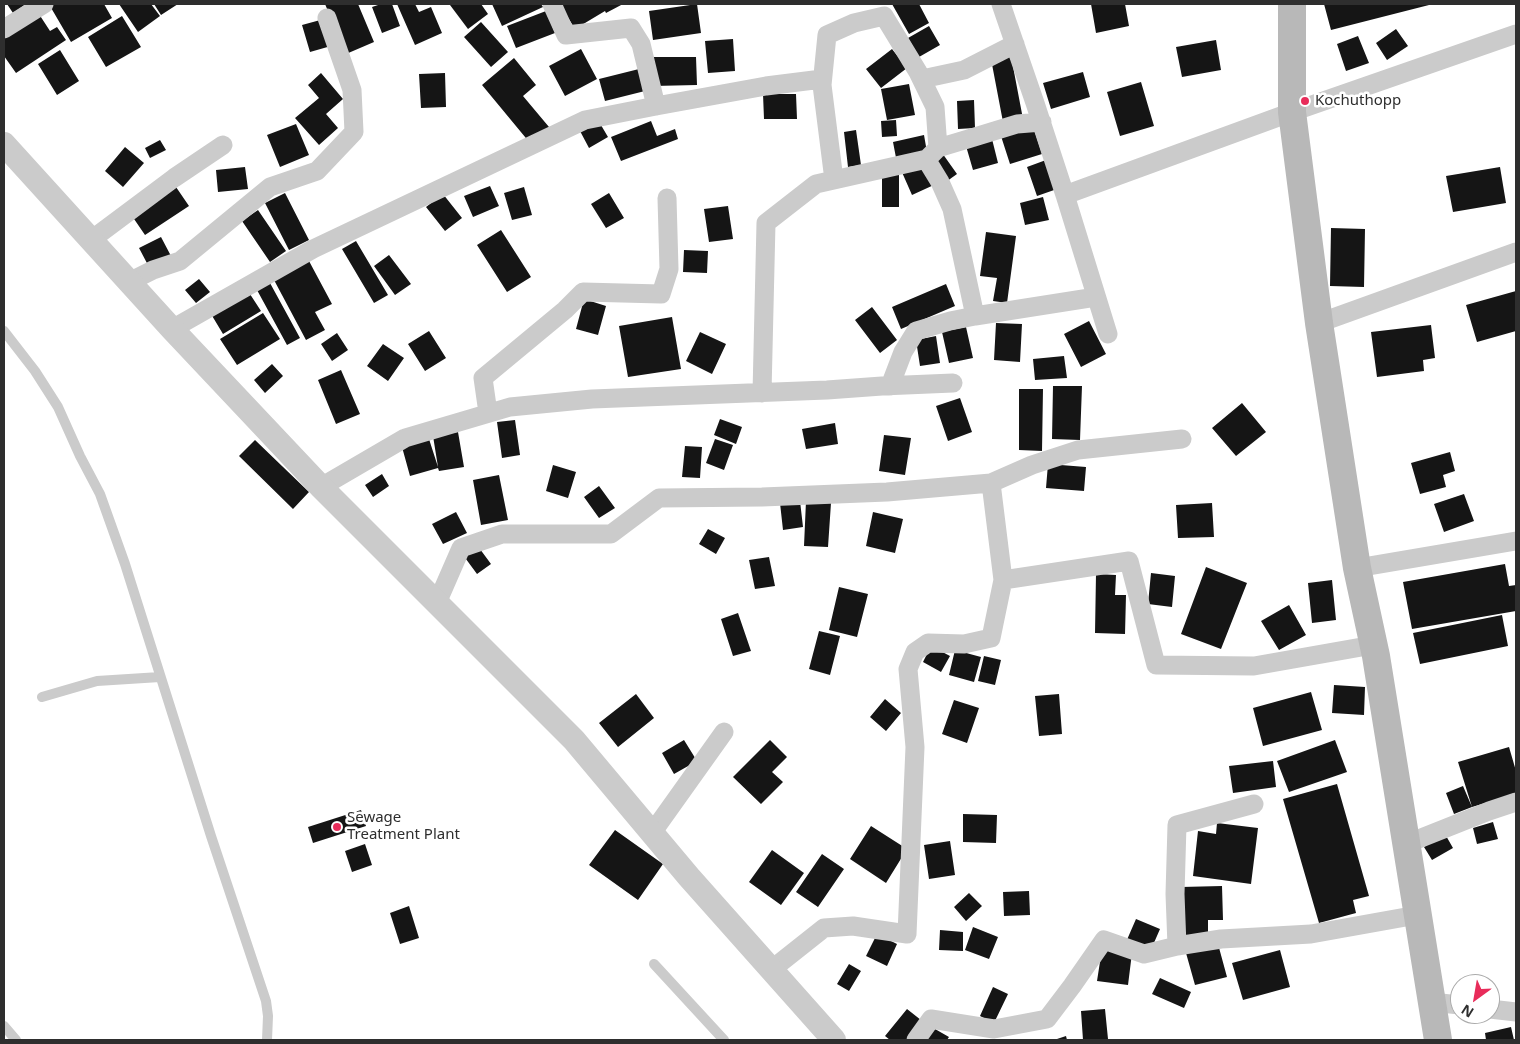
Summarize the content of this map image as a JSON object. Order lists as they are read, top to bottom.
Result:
{
  "places": ["Kochuthopp", "Sewage Treatment Plant"],
  "north": "bottom left"
}
